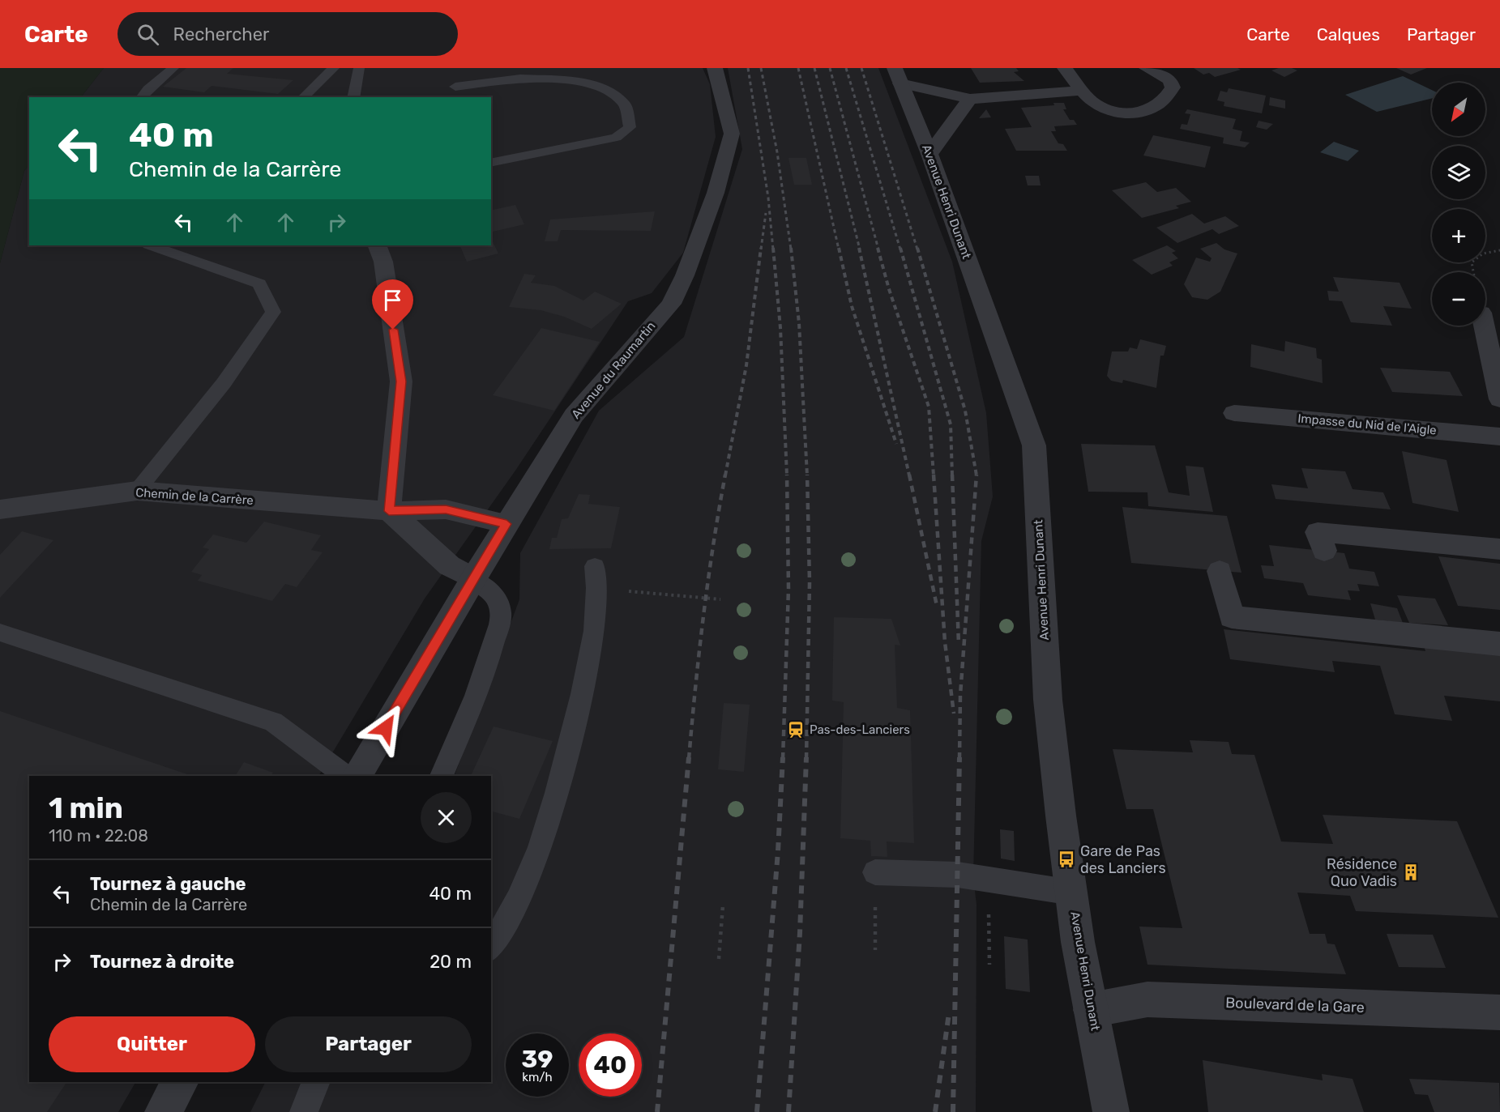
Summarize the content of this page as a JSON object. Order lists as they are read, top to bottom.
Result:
{
  "streets": {
    "street": [
      "Avenue Henri Dunant",
      "Avenue du Raumartin",
      "Impasse du Nid de l'Aigle",
      "Chemin de la Carrère",
      "Boulevard de la Gare"
    ]
  },
  "crossings": [
    ["Avenue Henri Dunant", "Boulevard de la Gare"],
    ["Avenue du Raumartin", "Chemin de la Carrère"]
  ],
  "places": {
    "station": ["Pas-des-Lanciers"],
    "bus stop": ["Gare de Pas des Lanciers"],
    "building": ["Résidence Quo Vadis"]
  },
  "north": "bottom left",
  "page": {
    "header": "Carte",
    "search": "Rechercher",
    "nav": ["Carte", "Calques", "Partager"],
    "map_buttons": ["+", "−"],
    "turn": ["40 m", "Chemin de la Carrère"],
    "heading": ["1 min", "110 m · 22:08"],
    "list": [
      {
        "name": "Tournez à gauche",
        "note": "Chemin de la Carrère",
        "value": "40 m"
      },
      {
        "name": "Tournez à droite",
        "value": "20 m"
      }
    ],
    "buttons": ["Quitter", "Partager"],
    "speed": "39 km/h",
    "limit": "40"
  }
}
